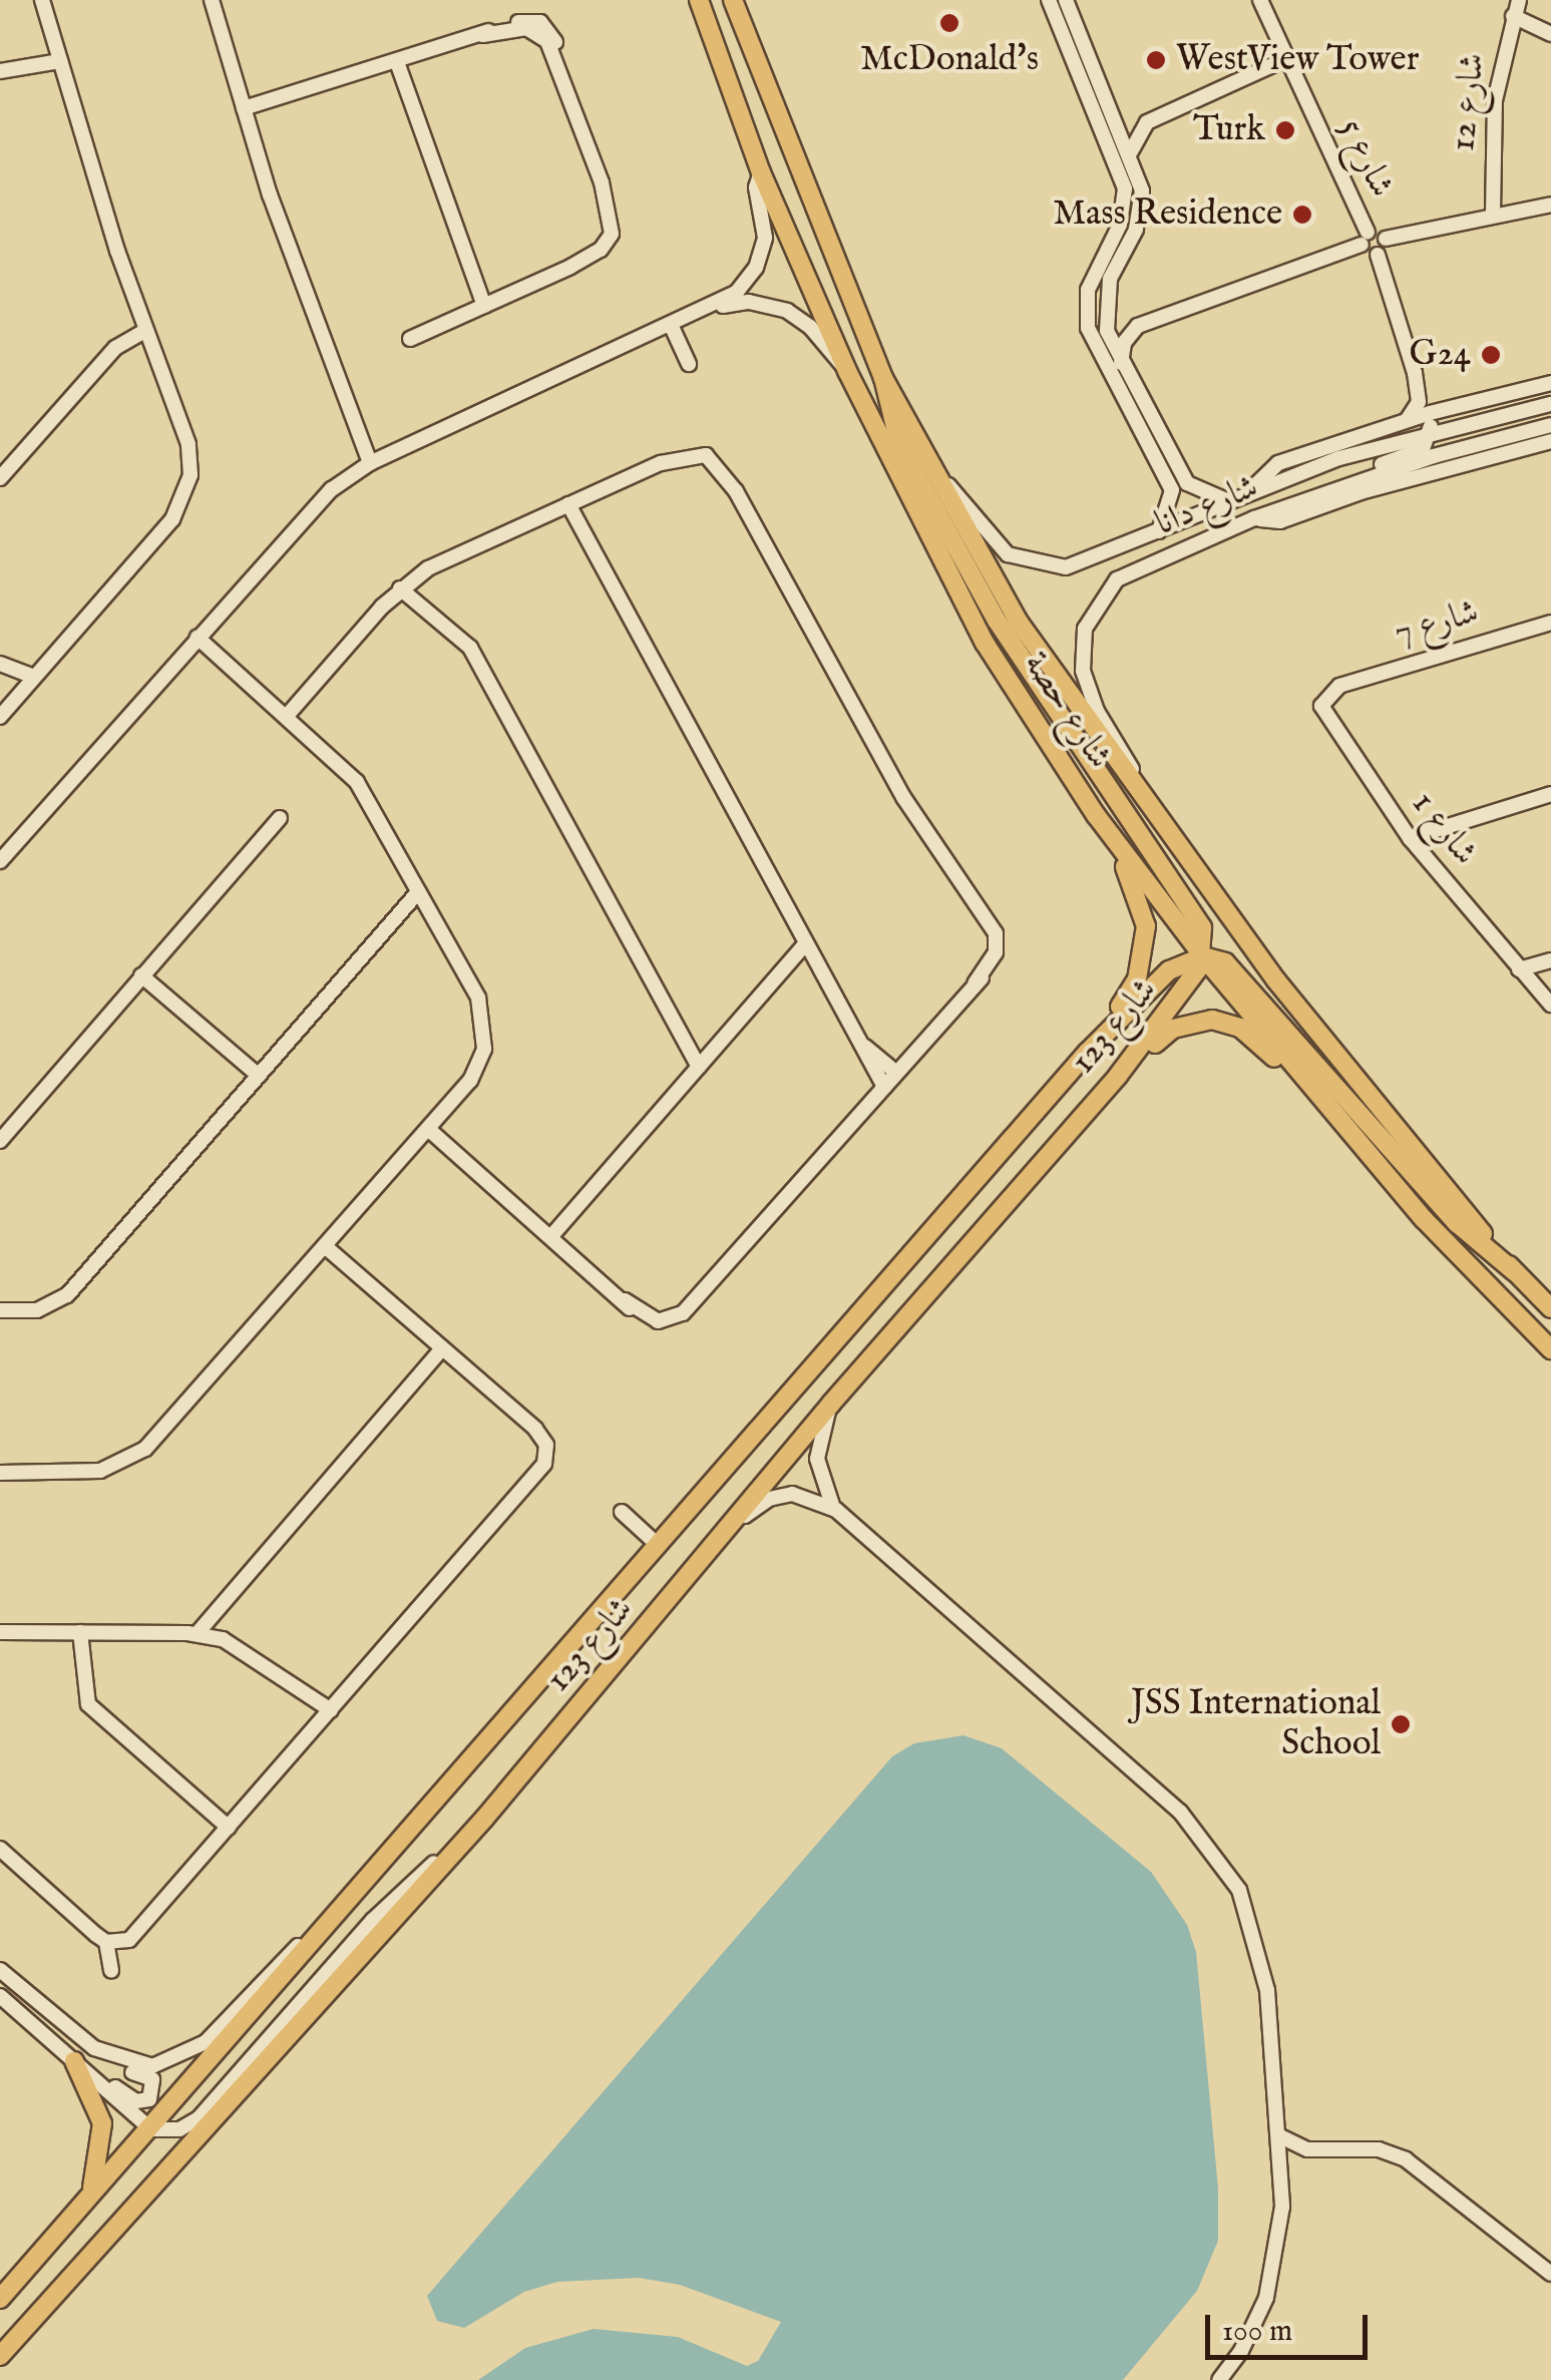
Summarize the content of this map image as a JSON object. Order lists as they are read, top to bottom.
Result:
{
  "streets": {
    "main road": ["شارع حصة", "شارع 123"],
    "street": [
      "شارع 12",
      "شارع 5",
      "شارع دانا",
      "شارع 7",
      "شارع 1"
    ]
  },
  "crossings": [
    ["شارع 5", "شارع دانا"],
    ["شارع دانا", "شارع حصة"],
    ["شارع 7", "شارع 1"],
    ["شارع حصة", "شارع 123"]
  ],
  "places": [
    "McDonald's",
    "WestView Tower",
    "Turk",
    "Mass Residence",
    "G24",
    "JSS International School"
  ],
  "scale_bar": "100 m"
}
